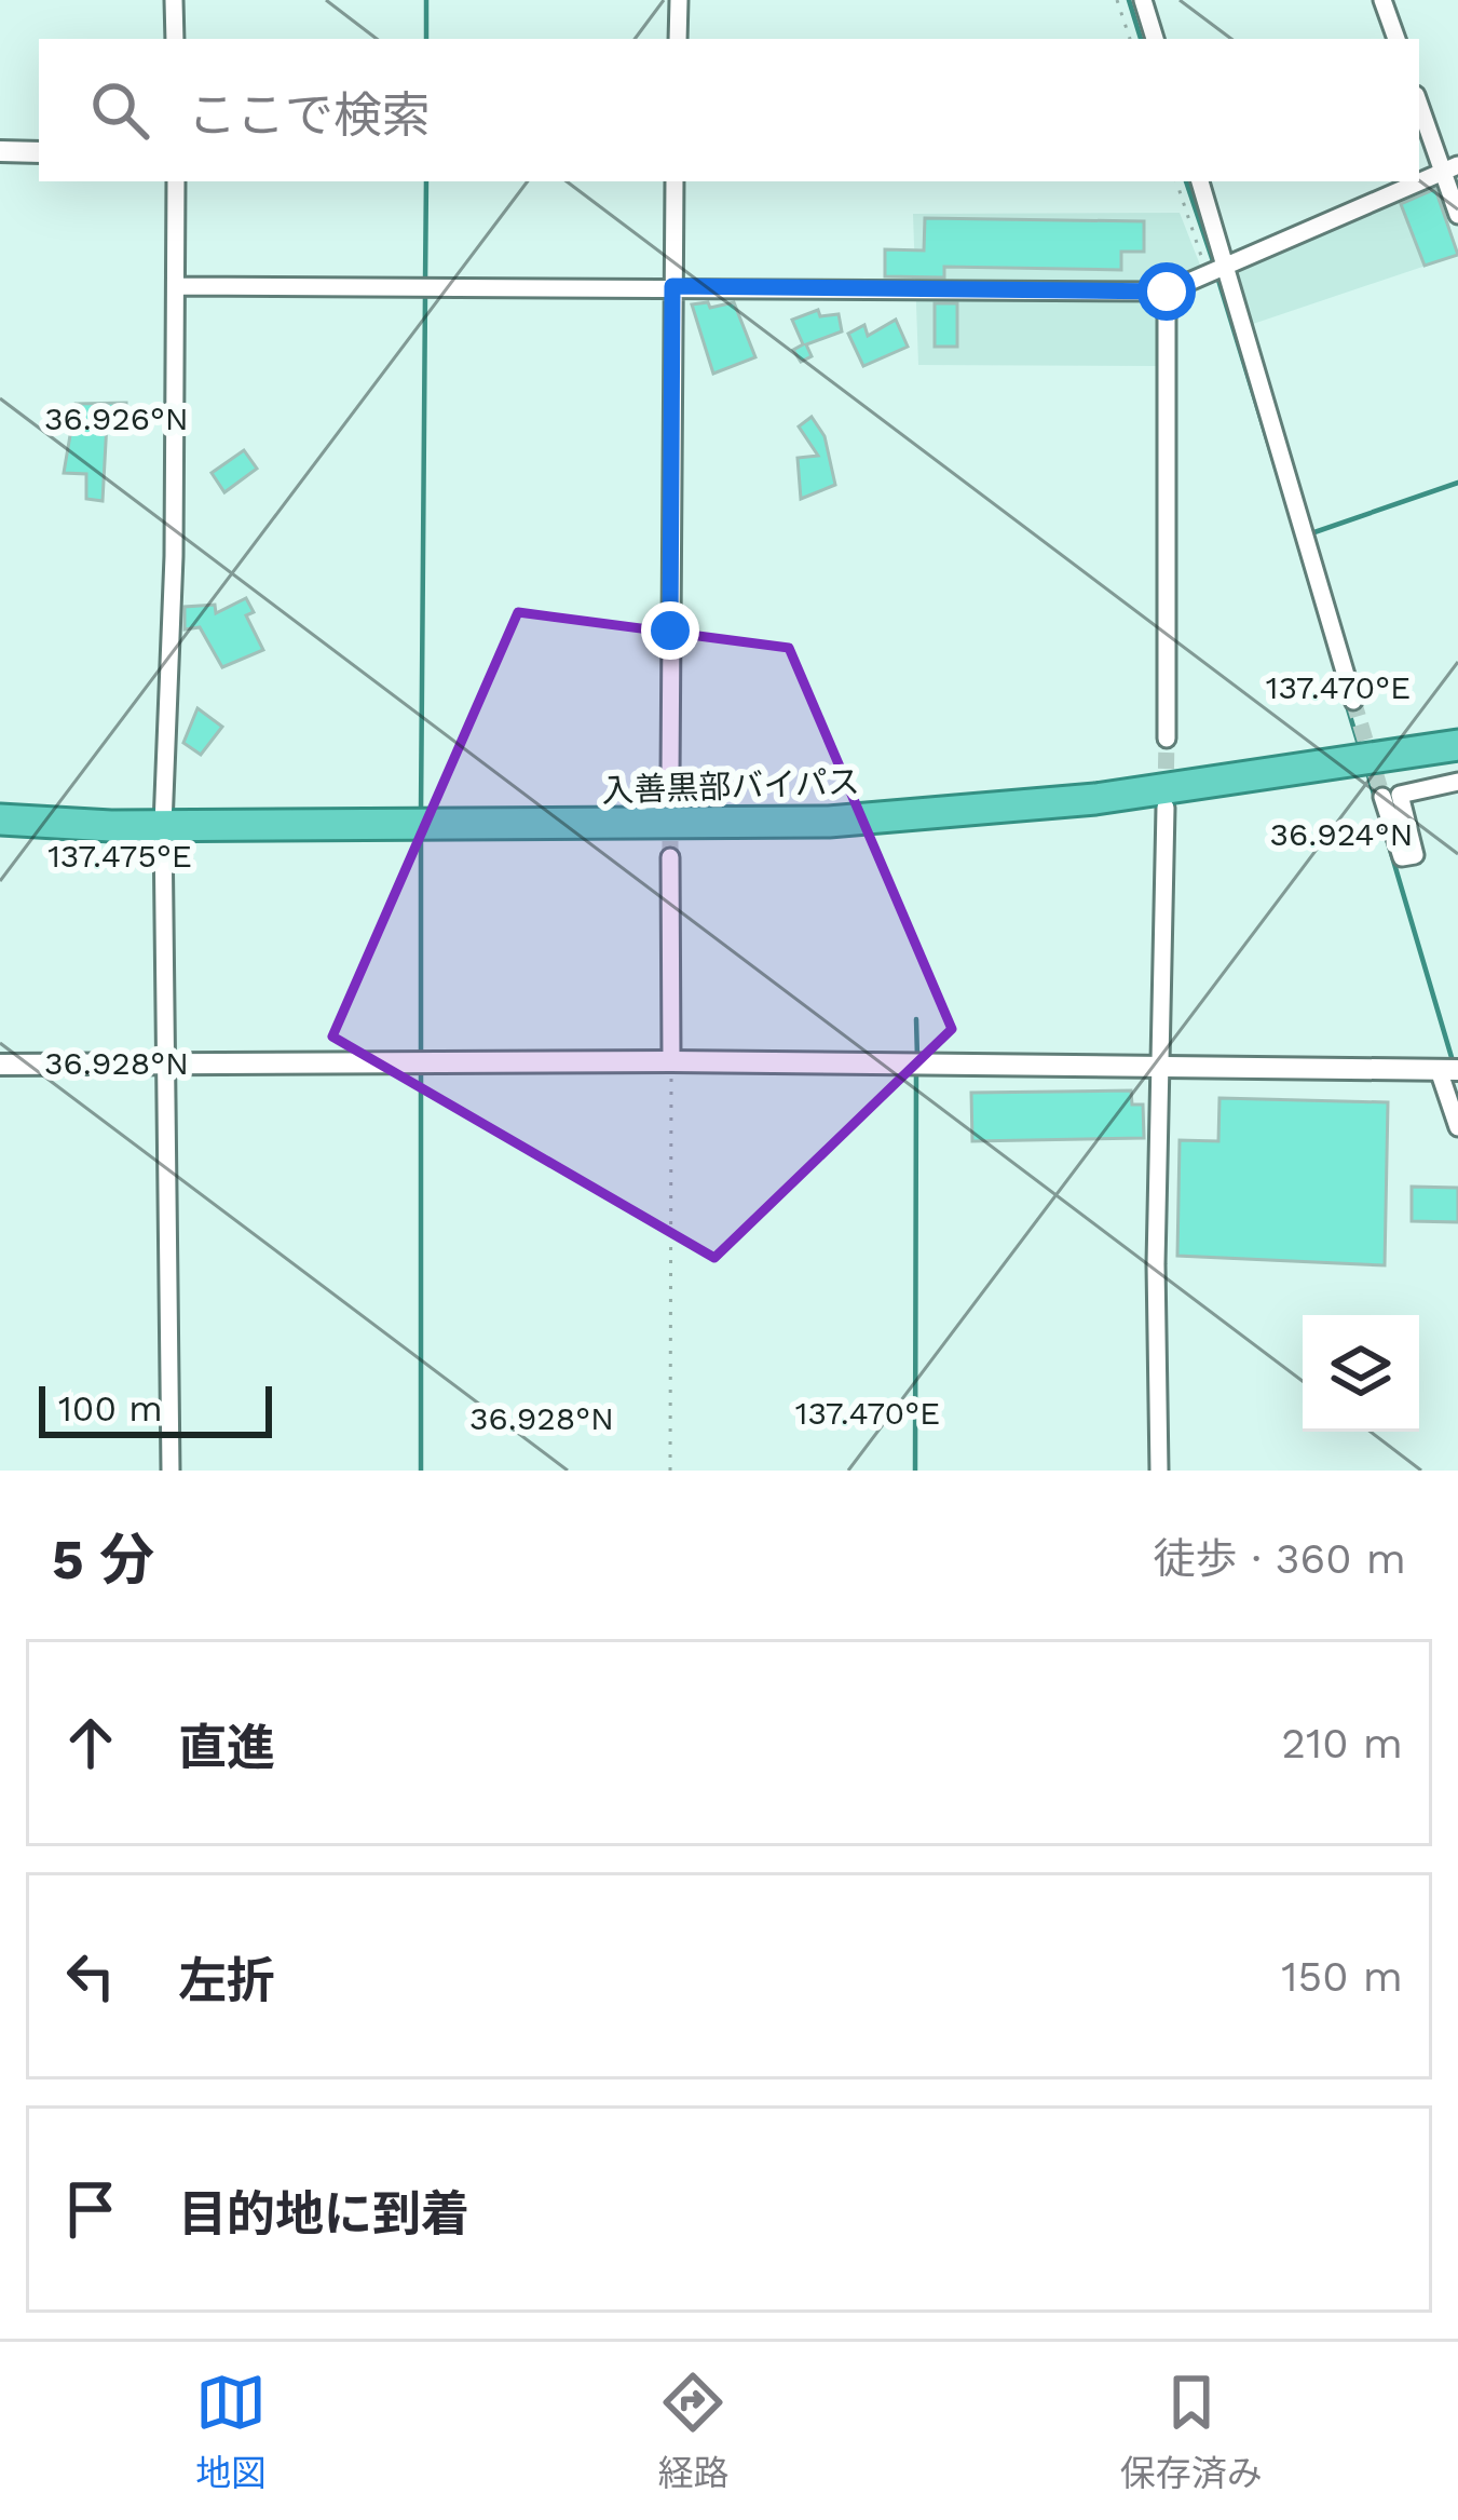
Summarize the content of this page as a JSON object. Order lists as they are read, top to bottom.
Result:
{
  "streets": {
    "highway": ["入善黒部バイパス"]
  },
  "scale_bar": "100 m",
  "page": {
    "search": "ここで検索",
    "scale": "100 m",
    "heading": ["5 分", "徒歩 · 360 m"],
    "list": [
      ["直進", "210 m"],
      ["左折", "150 m"],
      "目的地に到着"
    ],
    "nav": ["地図", "経路", "保存済み"]
  },
  "coordinates": [
    "36.926°N",
    "137.470°E",
    "36.924°N",
    "137.475°E",
    "36.928°N"
  ]
}
